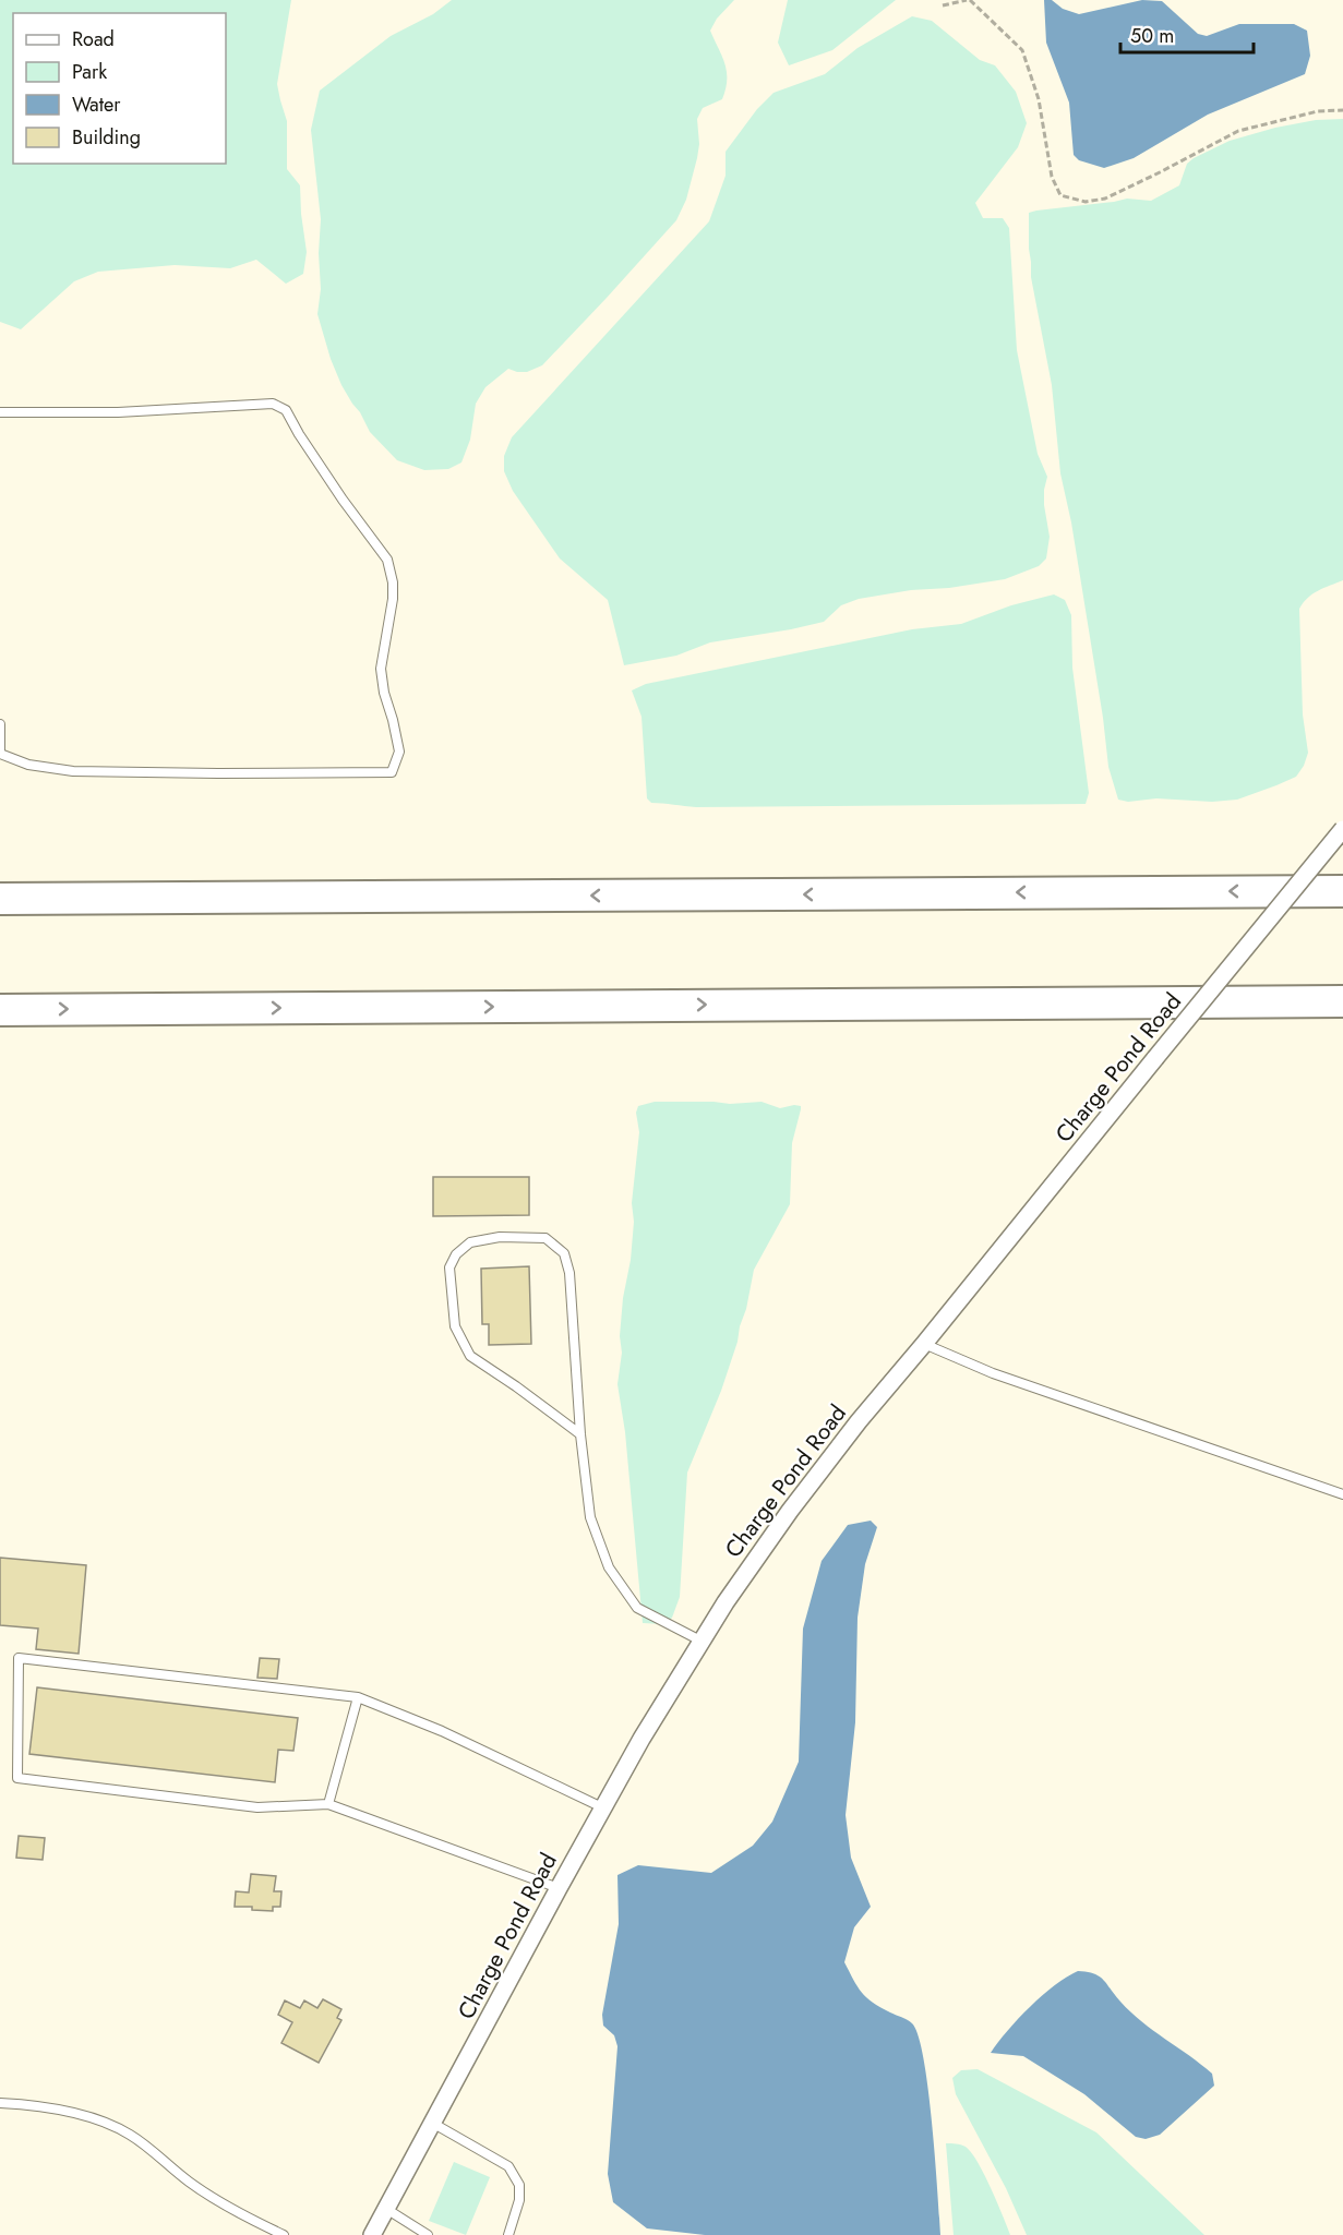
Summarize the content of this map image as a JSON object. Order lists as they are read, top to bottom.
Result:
{
  "streets": {
    "street": ["Charge Pond Road"]
  },
  "legend": [
    "Road",
    "Park",
    "Water",
    "Building"
  ],
  "scale_bar": "50 m"
}
